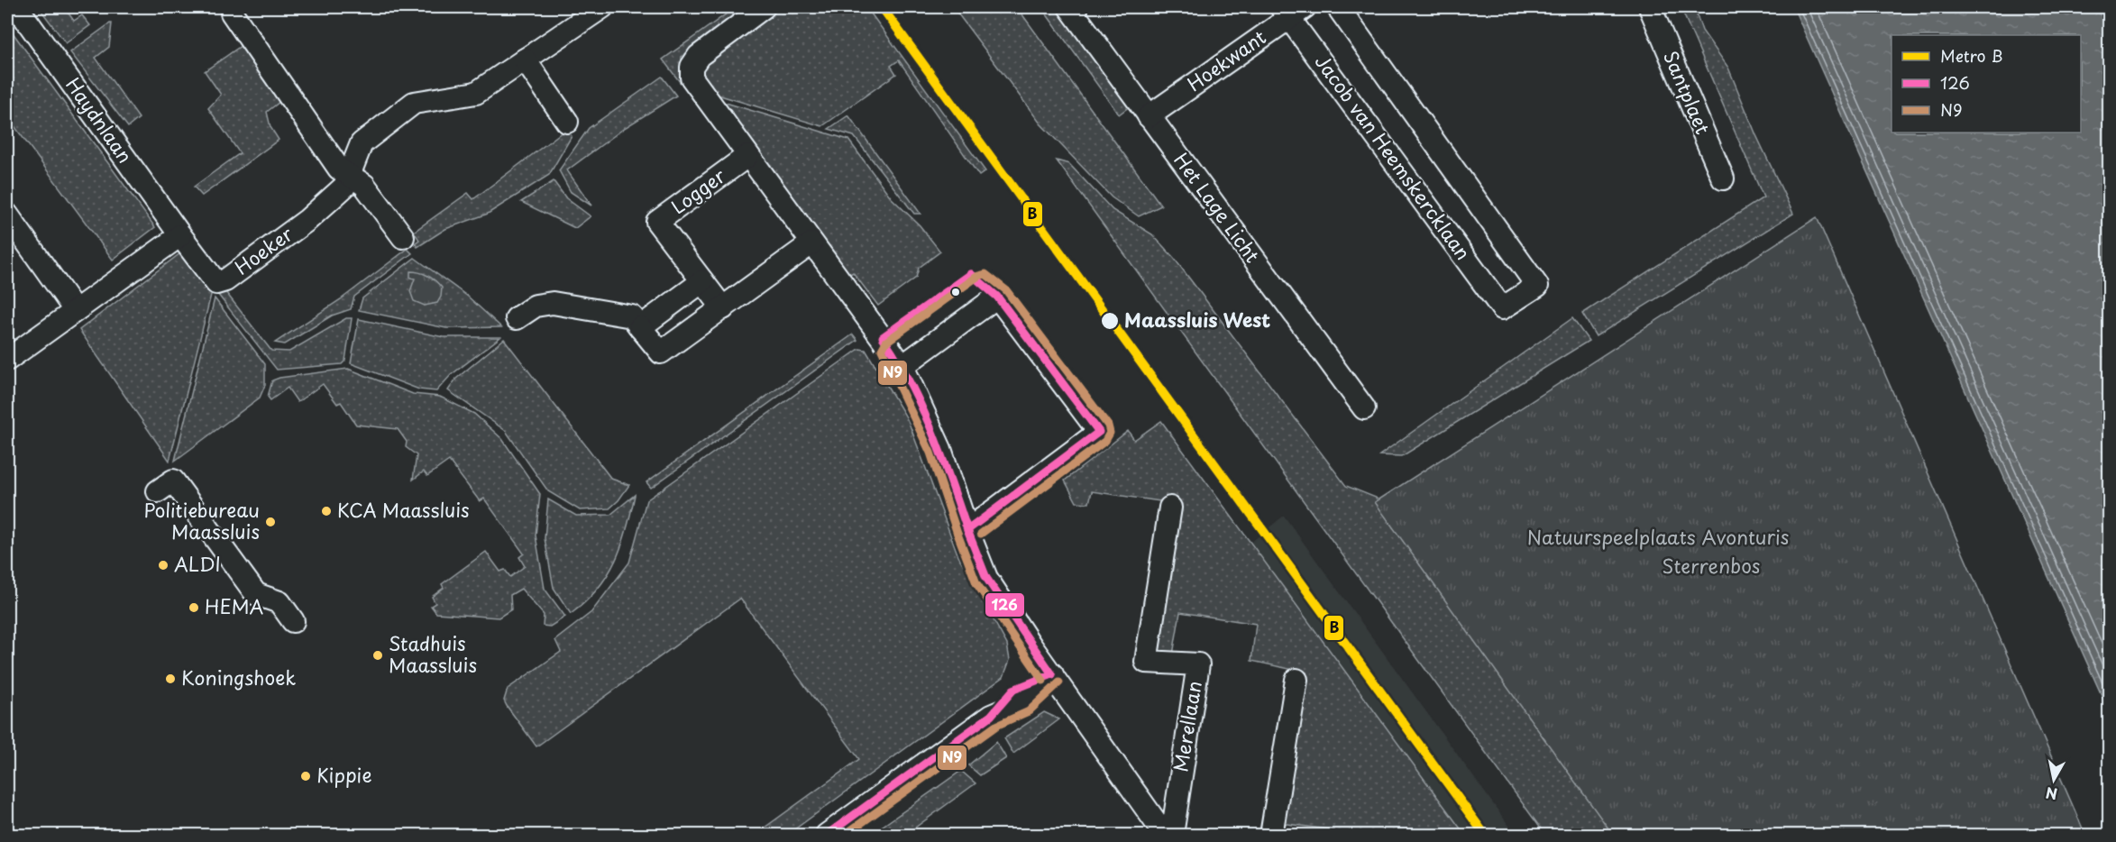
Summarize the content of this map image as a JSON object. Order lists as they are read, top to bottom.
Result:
{
  "streets": {
    "street": [
      "Hoekwant",
      "Santplaet",
      "Haydnlaan",
      "Jacob van Heemskercklaan",
      "Logger",
      "Het Lage Licht",
      "Hoeker",
      "Merellaan"
    ]
  },
  "crossings": [
    ["Hoekwant", "Jacob van Heemskercklaan"],
    ["Hoekwant", "Het Lage Licht"],
    ["Haydnlaan", "Hoeker"]
  ],
  "parks": ["Natuurspeelplaats Avonturis", "Sterrenbos"],
  "places": [
    "Maassluis West",
    "KCA Maassluis",
    "Politiebureau Maassluis",
    "ALDI",
    "HEMA",
    "Stadhuis Maassluis",
    "Koningshoek",
    "Kippie"
  ],
  "lines": ["metro line B", "transit line 126", "transit line N9"],
  "legend": ["Metro B", "126", "N9"],
  "north": "bottom"
}
